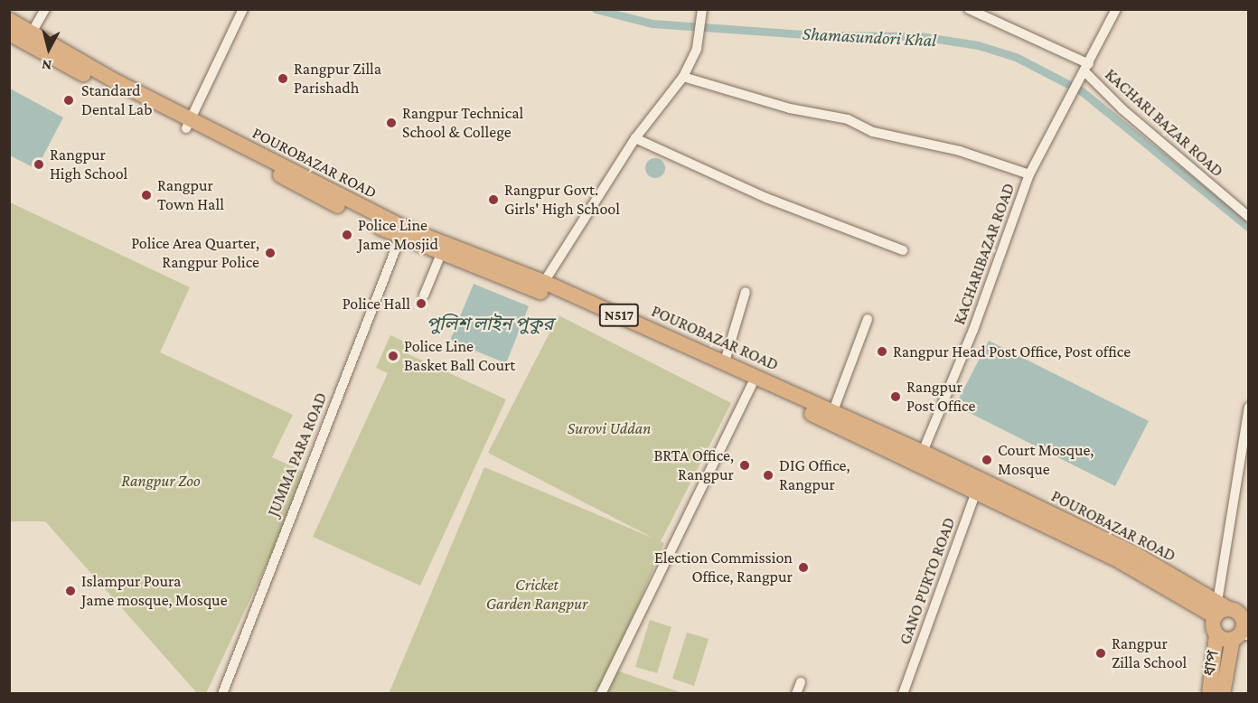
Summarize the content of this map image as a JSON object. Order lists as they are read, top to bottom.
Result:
{
  "streets": {
    "highway": ["POUROBAZAR ROAD", "N517", "ধাপ"],
    "street": [
      "KACHARI BAZAR ROAD",
      "KACHARIBAZAR ROAD",
      "JUMMA PARA ROAD",
      "GANO PURTO ROAD"
    ]
  },
  "crossings": [
    ["KACHARI BAZAR ROAD", "KACHARIBAZAR ROAD"],
    ["POUROBAZAR ROAD", "KACHARIBAZAR ROAD"],
    ["POUROBAZAR ROAD", "JUMMA PARA ROAD"],
    ["POUROBAZAR ROAD", "GANO PURTO ROAD"],
    ["POUROBAZAR ROAD", "ধাপ"]
  ],
  "water": ["Shamasundori Khal", "পুলিশ লাইন পুকুর"],
  "parks": ["Surovi Uddan", "Rangpur Zoo", "Cricket Garden Rangpur"],
  "places": [
    "Rangpur Zilla Parishadh",
    "Standard Dental Lab",
    "Rangpur Technical School & College",
    "Rangpur High School",
    "Rangpur Town Hall",
    "Rangpur Govt. Girls' High School",
    "Police Line Jame Mosjid",
    "Police Area Quarter, Rangpur Police",
    "Police Hall",
    "Rangpur Head Post Office, Post office",
    "Police Line Basket Ball Court",
    "Rangpur Post Office",
    "Court Mosque, Mosque",
    "BRTA Office, Rangpur",
    "DIG Office, Rangpur",
    "Election Commission Office, Rangpur",
    "Islampur Poura Jame mosque, Mosque",
    "Rangpur Zilla School"
  ],
  "north": "bottom"
}
